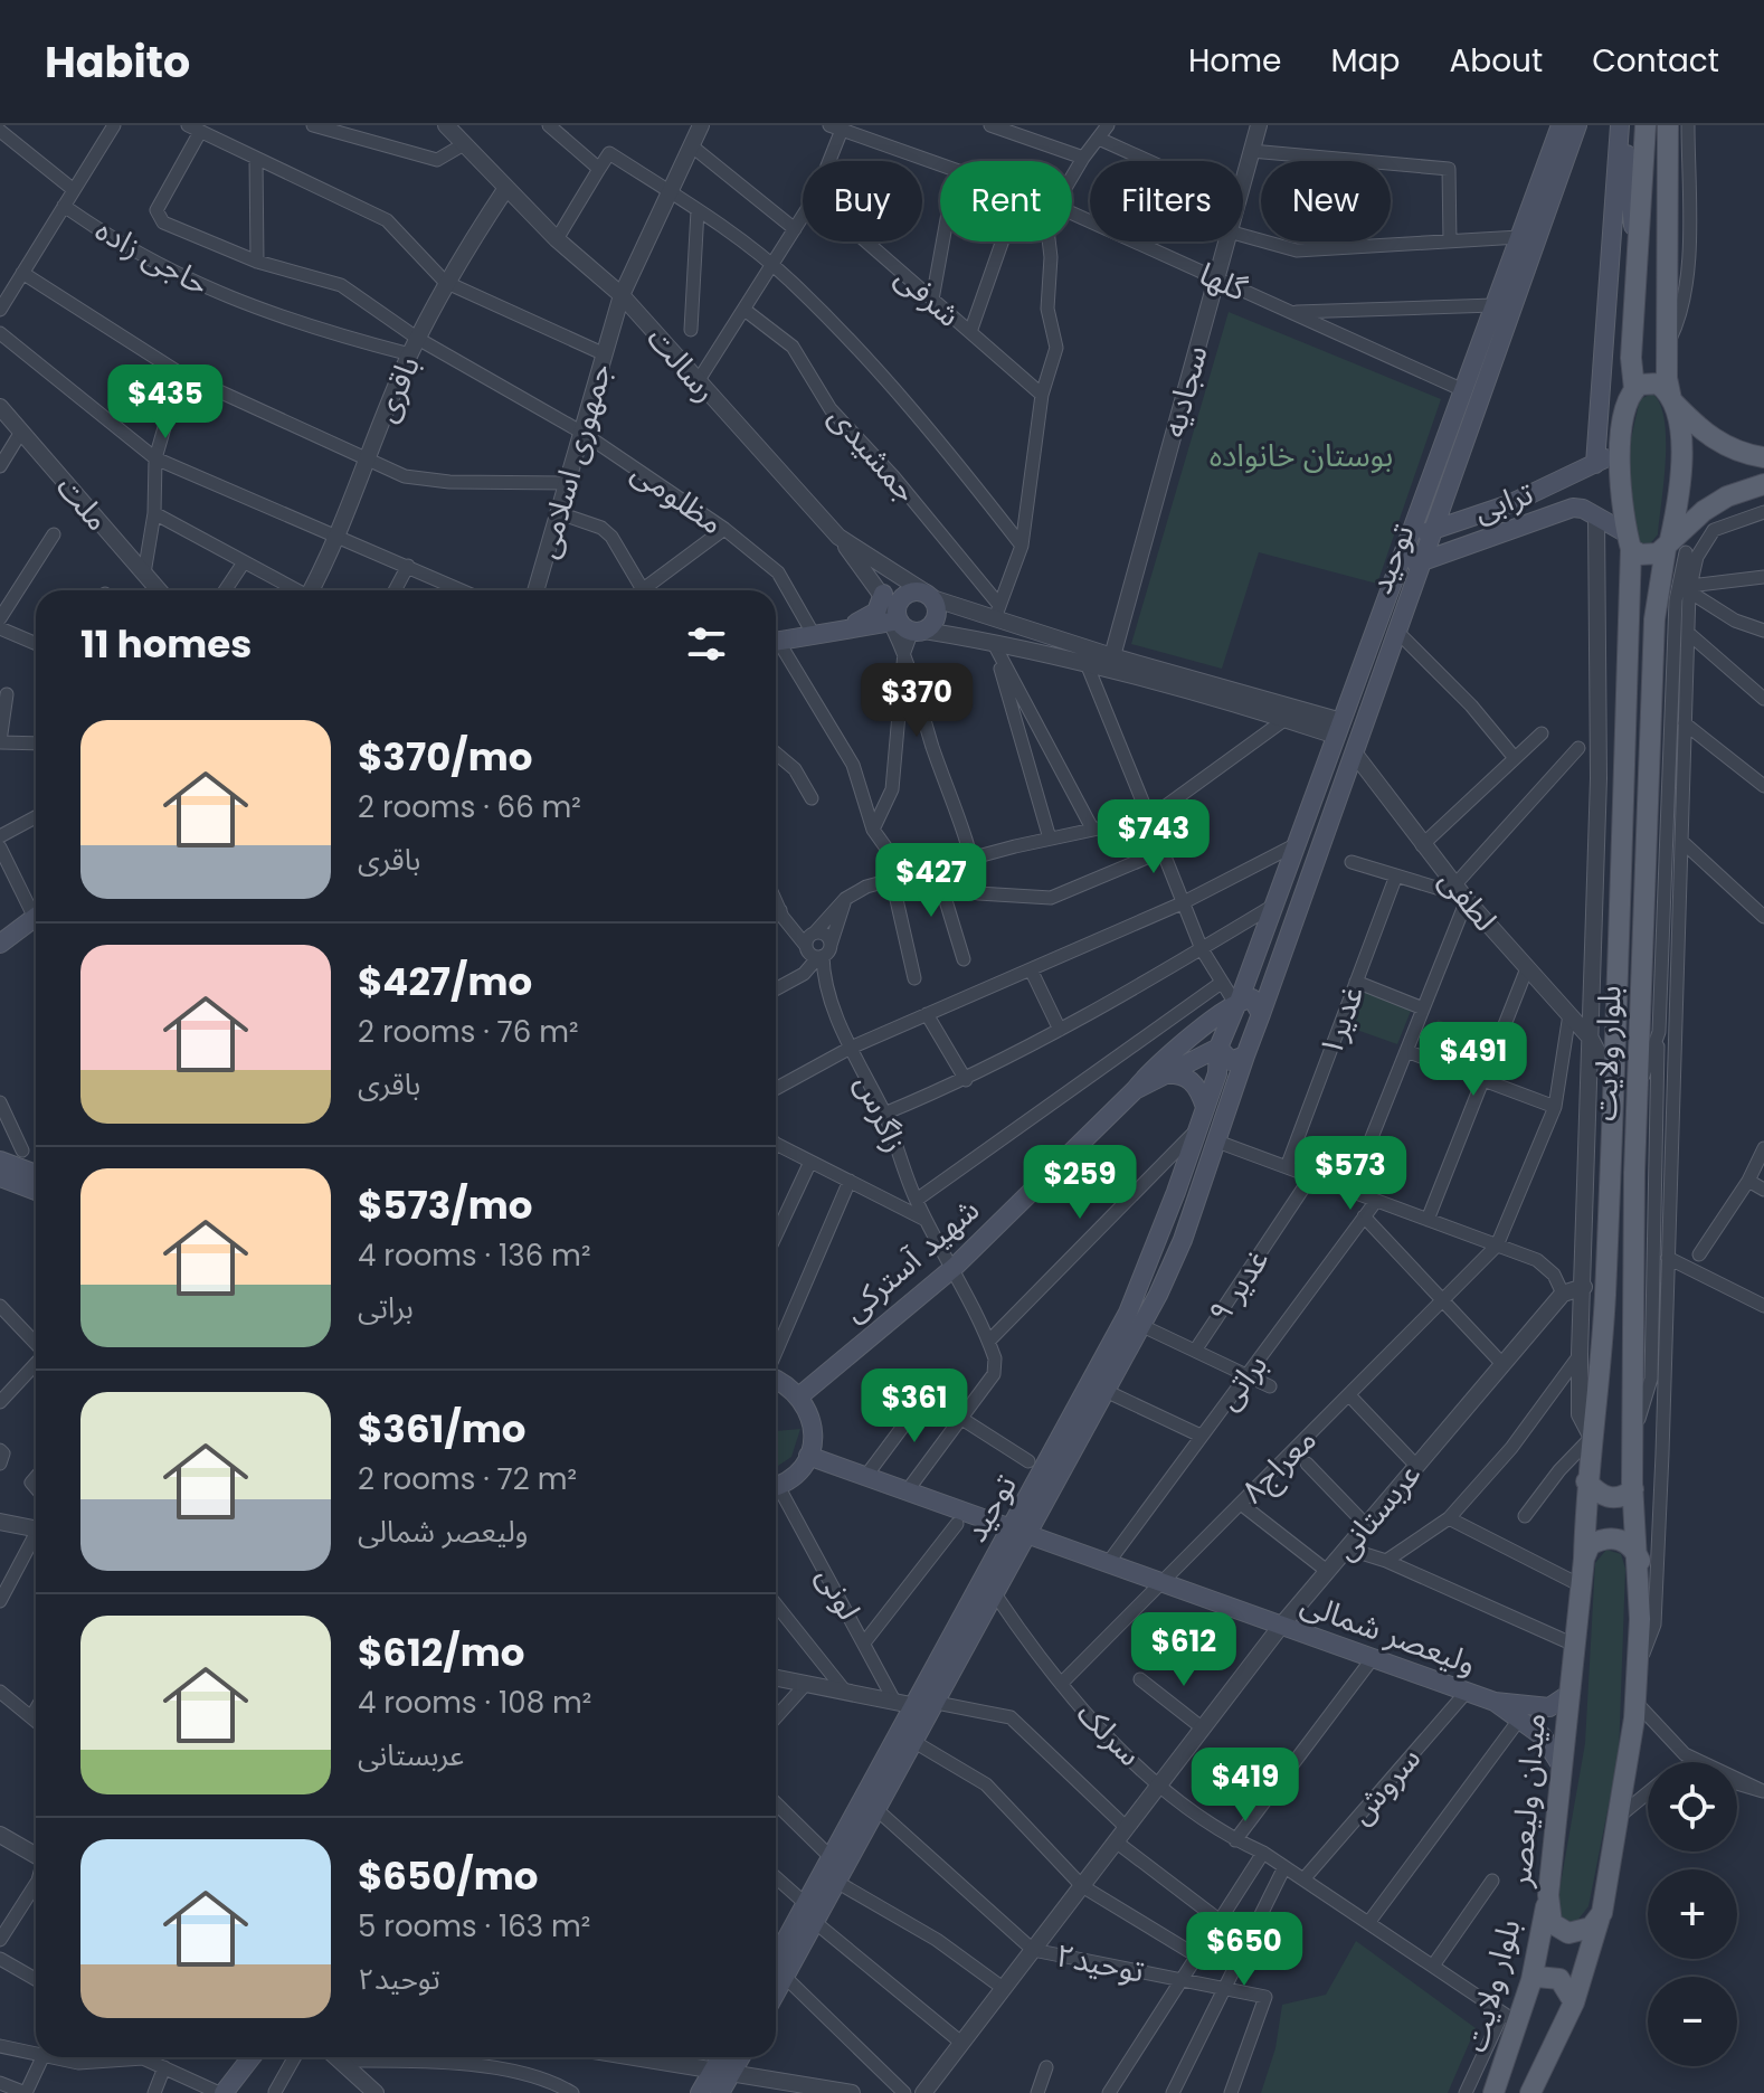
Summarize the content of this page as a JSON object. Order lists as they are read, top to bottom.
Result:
{
  "streets": {
    "main road": [
      "ترابی",
      "توحید",
      "بلوار ولایت",
      "شهید آسترکی",
      "ولیعصر شمالی",
      "میدان ولیعصر"
    ],
    "street": [
      "حاجی زاده",
      "گلها",
      "شرفی",
      "رسالت",
      "باقری",
      "سجادیه",
      "جمشیدی",
      "جمهوری اسلامی",
      "مظلومی",
      "ملت",
      "لطفی",
      "غدیر۱",
      "زاگرس",
      "غدیر ۹",
      "براتی",
      "معراج۸",
      "عربستانی",
      "لونی",
      "سرلک",
      "سروش",
      "توحید۲"
    ]
  },
  "crossings": [
    ["حاجی زاده", "باقری"],
    ["حاجی زاده", "مظلومی"],
    ["گلها", "سجادیه"],
    ["گلها", "توحید"],
    ["رسالت", "باقری"],
    ["رسالت", "سجادیه"],
    ["رسالت", "جمشیدی"],
    ["رسالت", "جمهوری اسلامی"],
    ["رسالت", "توحید"],
    ["باقری", "مظلومی"],
    ["جمهوری اسلامی", "مظلومی"],
    ["ترابی", "توحید"],
    ["ترابی", "بلوار ولایت"],
    ["توحید", "لطفی"],
    ["توحید", "لونی"],
    ["توحید", "ولیعصر شمالی"],
    ["توحید", "سرلک"],
    ["توحید", "توحید۲"],
    ["بلوار ولایت", "سرلک"],
    ["بلوار ولایت", "میدان ولیعصر"],
    ["زاگرس", "شهید آسترکی"],
    ["براتی", "ولیعصر شمالی"],
    ["معراج۸", "ولیعصر شمالی"],
    ["معراج۸", "سرلک"],
    ["عربستانی", "ولیعصر شمالی"],
    ["عربستانی", "سرلک"],
    ["عربستانی", "توحید۲"],
    ["ولیعصر شمالی", "سروش"],
    ["سرلک", "سروش"]
  ],
  "parks": ["بوستان خانواده"],
  "page": {
    "header": "Habito",
    "nav": [
      "Home",
      "Map",
      "About",
      "Contact"
    ],
    "chip": [
      "Buy",
      "Rent",
      "Filters",
      "New"
    ],
    "price": [
      "$435",
      "$370",
      "$743",
      "$427",
      "$491",
      "$573",
      "$259",
      "$361",
      "$612",
      "$419",
      "$650"
    ],
    "heading": "11 homes",
    "list": [
      {
        "name": "$370/mo",
        "note": "2 rooms · 66 m² · باقری"
      },
      {
        "name": "$427/mo",
        "note": "2 rooms · 76 m² · باقری"
      },
      {
        "name": "$573/mo",
        "note": "4 rooms · 136 m² · براتی"
      },
      {
        "name": "$361/mo",
        "note": "2 rooms · 72 m² · ولیعصر شمالی"
      },
      {
        "name": "$612/mo",
        "note": "4 rooms · 108 m² · عربستانی"
      },
      {
        "name": "$650/mo",
        "note": "5 rooms · 163 m² · توحید۲"
      }
    ],
    "map_buttons": ["+", "−"]
  }
}
